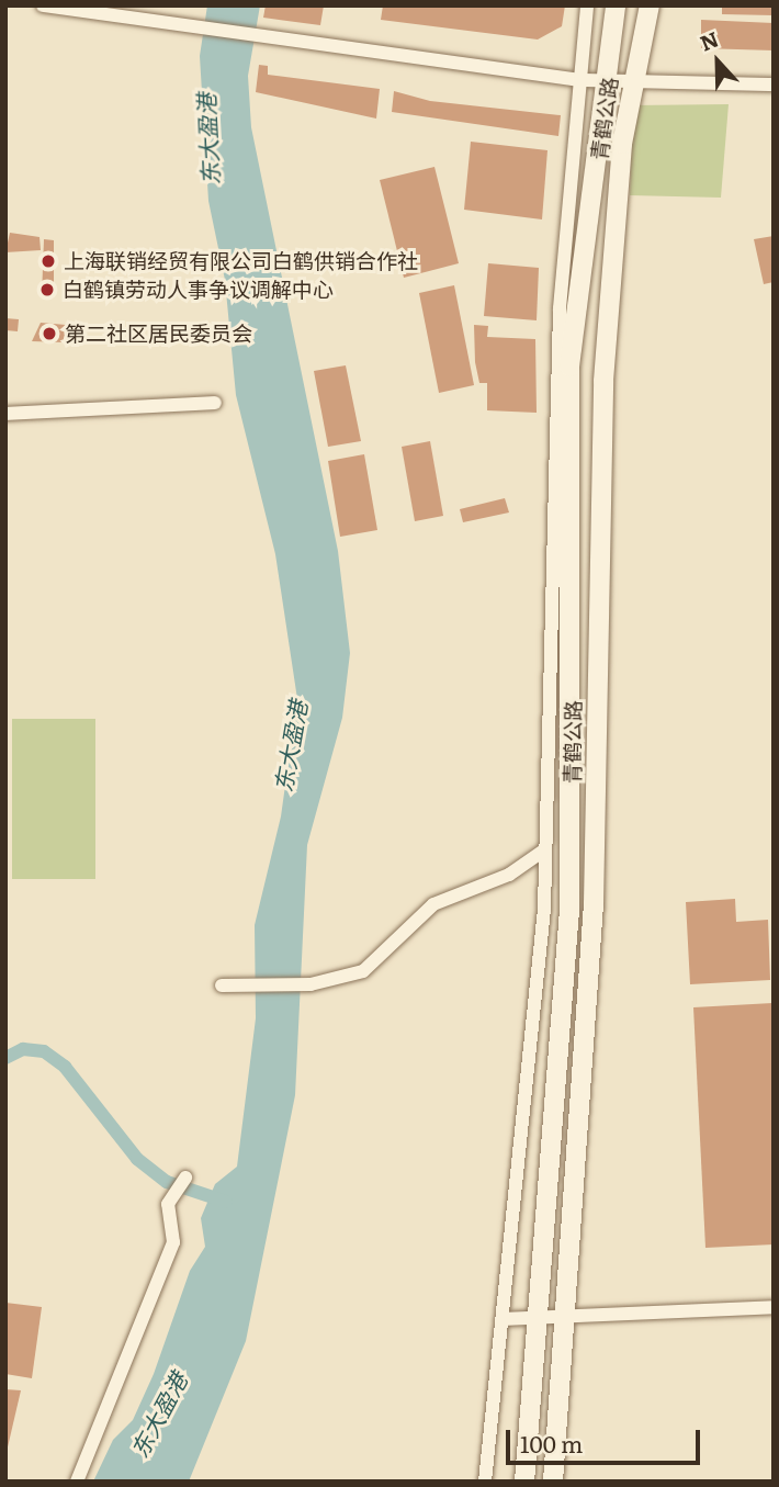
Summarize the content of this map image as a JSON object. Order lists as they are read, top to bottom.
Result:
{
  "streets": {
    "main road": ["青鹤公路"]
  },
  "water": ["东大盈港"],
  "places": ["上海联销经贸有限公司白鹤供销合作社", "白鹤镇劳动人事争议调解中心", "第二社区居民委员会"],
  "scale_bar": "100 m",
  "north": "top"
}
